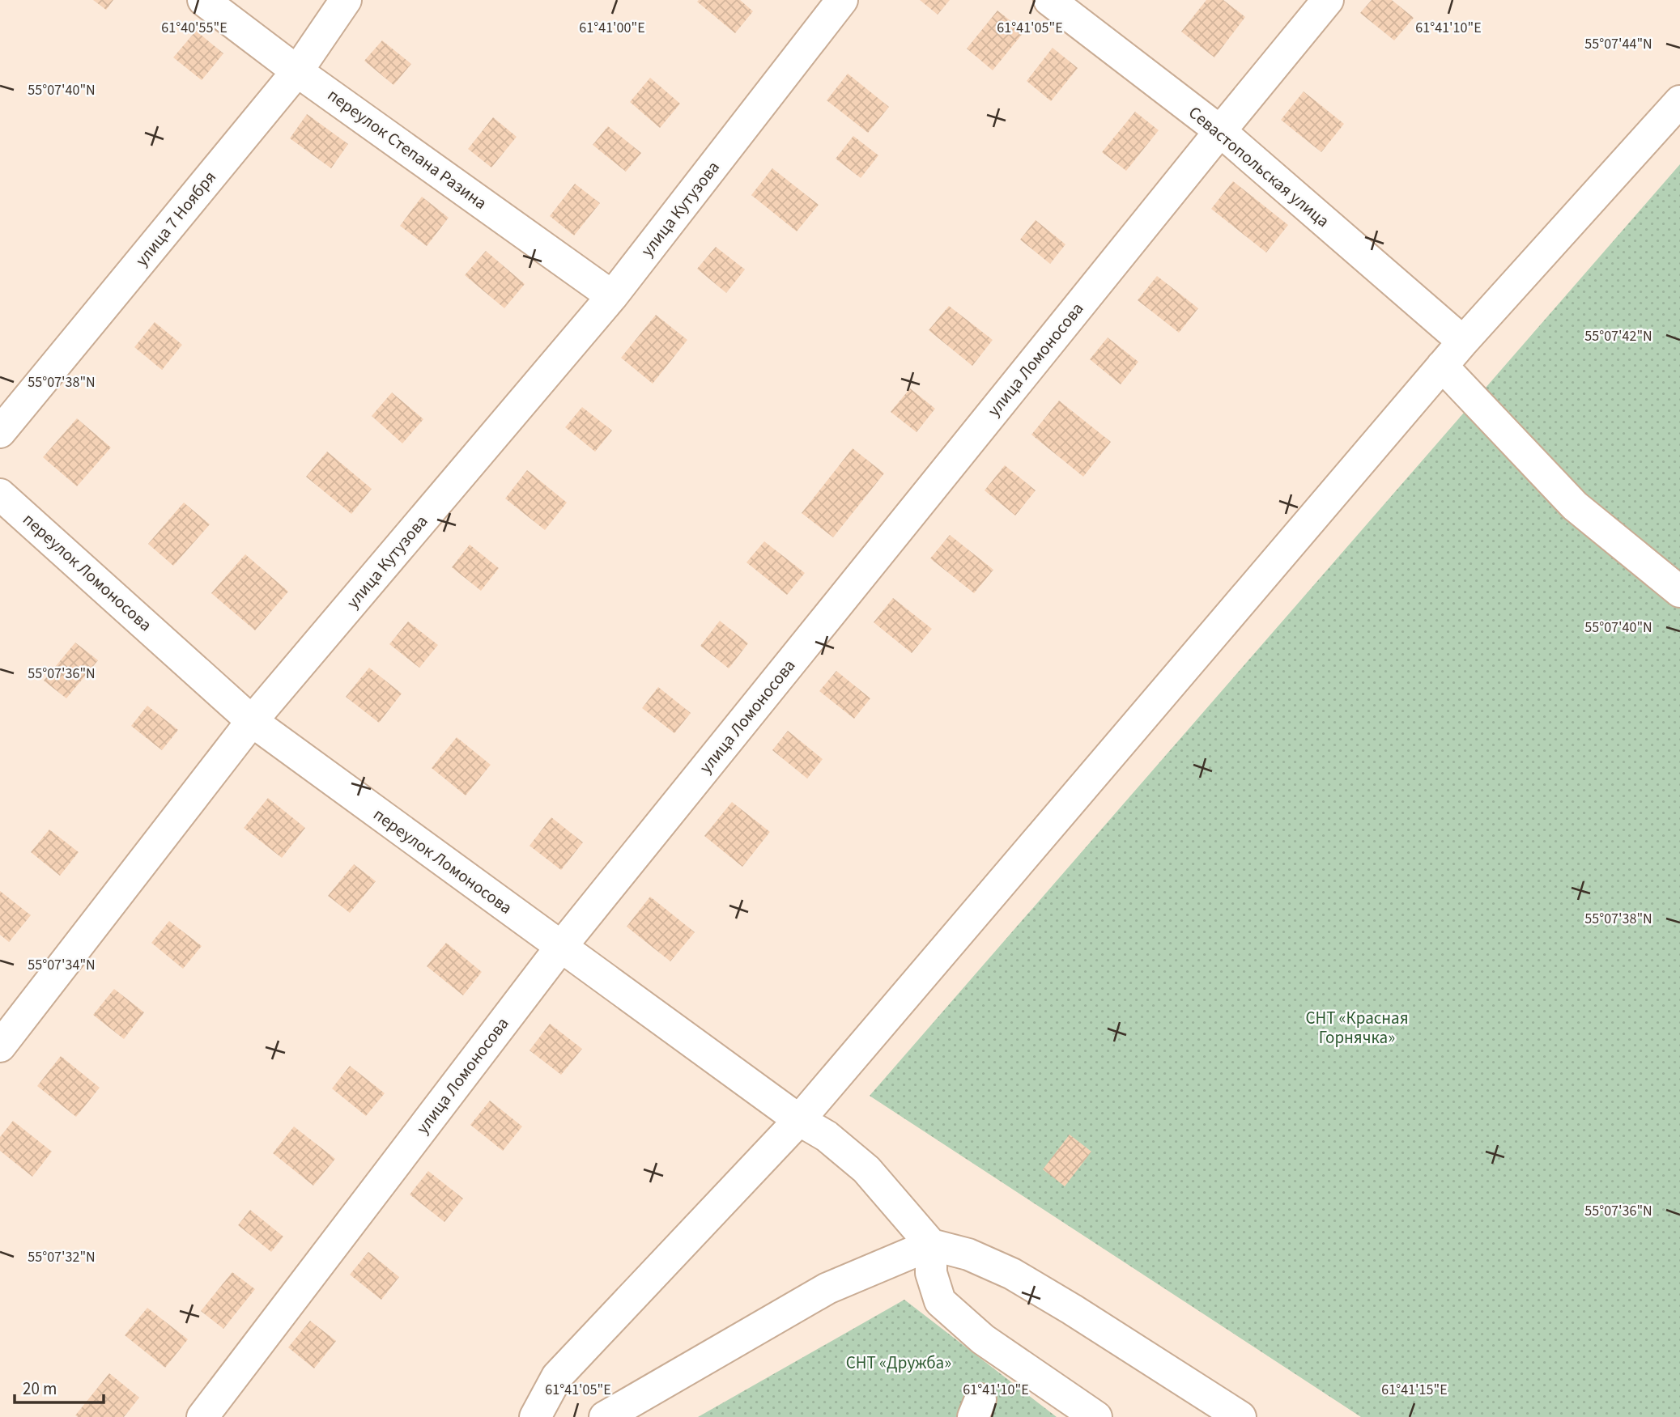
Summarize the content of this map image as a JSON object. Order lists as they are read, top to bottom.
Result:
{
  "streets": {
    "street": [
      "переулок Степана Разина",
      "Севастопольская улица",
      "улица Кутузова",
      "улица 7 Ноября",
      "улица Ломоносова",
      "переулок Ломоносова"
    ]
  },
  "crossings": [
    ["переулок Степана Разина", "улица Кутузова"],
    ["переулок Степана Разина", "улица 7 Ноября"],
    ["Севастопольская улица", "улица Ломоносова"],
    ["улица Кутузова", "переулок Ломоносова"],
    ["улица Ломоносова", "переулок Ломоносова"]
  ],
  "parks": ["СНТ «Красная Горнячка»", "СНТ «Дружба»"],
  "scale_bar": "20 m",
  "coordinates": [
    "61°40'55\"E",
    "61°41'00\"E",
    "61°41'05\"E",
    "61°41'10\"E",
    "55°07'44\"N",
    "55°07'40\"N",
    "55°07'42\"N",
    "55°07'38\"N",
    "55°07'36\"N",
    "55°07'34\"N",
    "55°07'32\"N",
    "61°41'15\"E"
  ]
}
